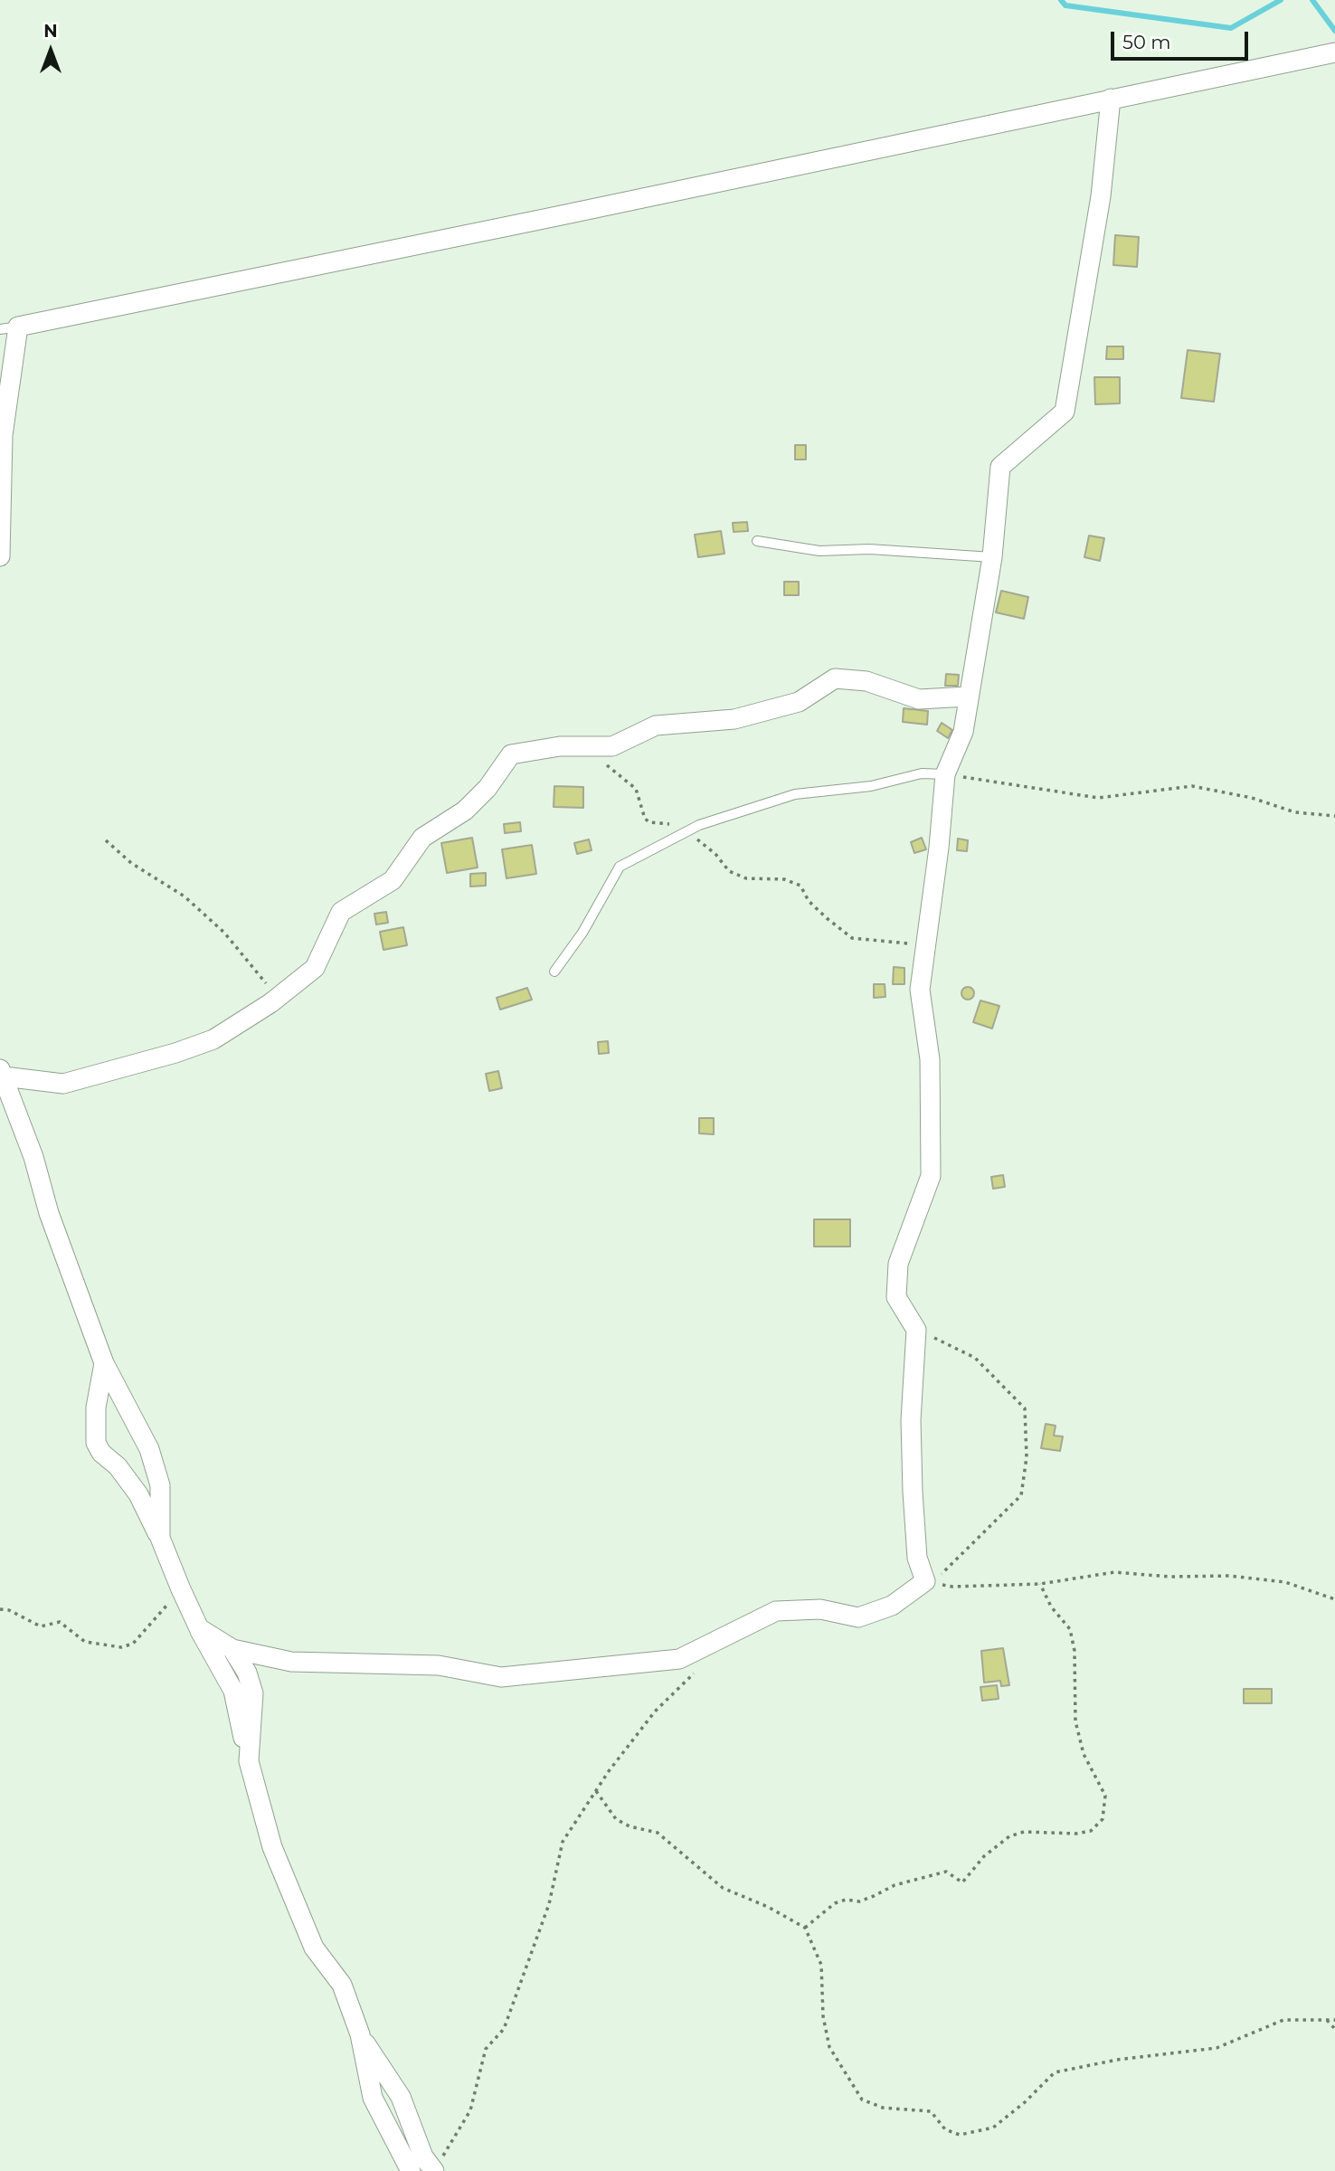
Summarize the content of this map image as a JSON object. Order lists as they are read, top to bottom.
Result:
{
  "scale_bar": "50 m",
  "north": "top"
}
